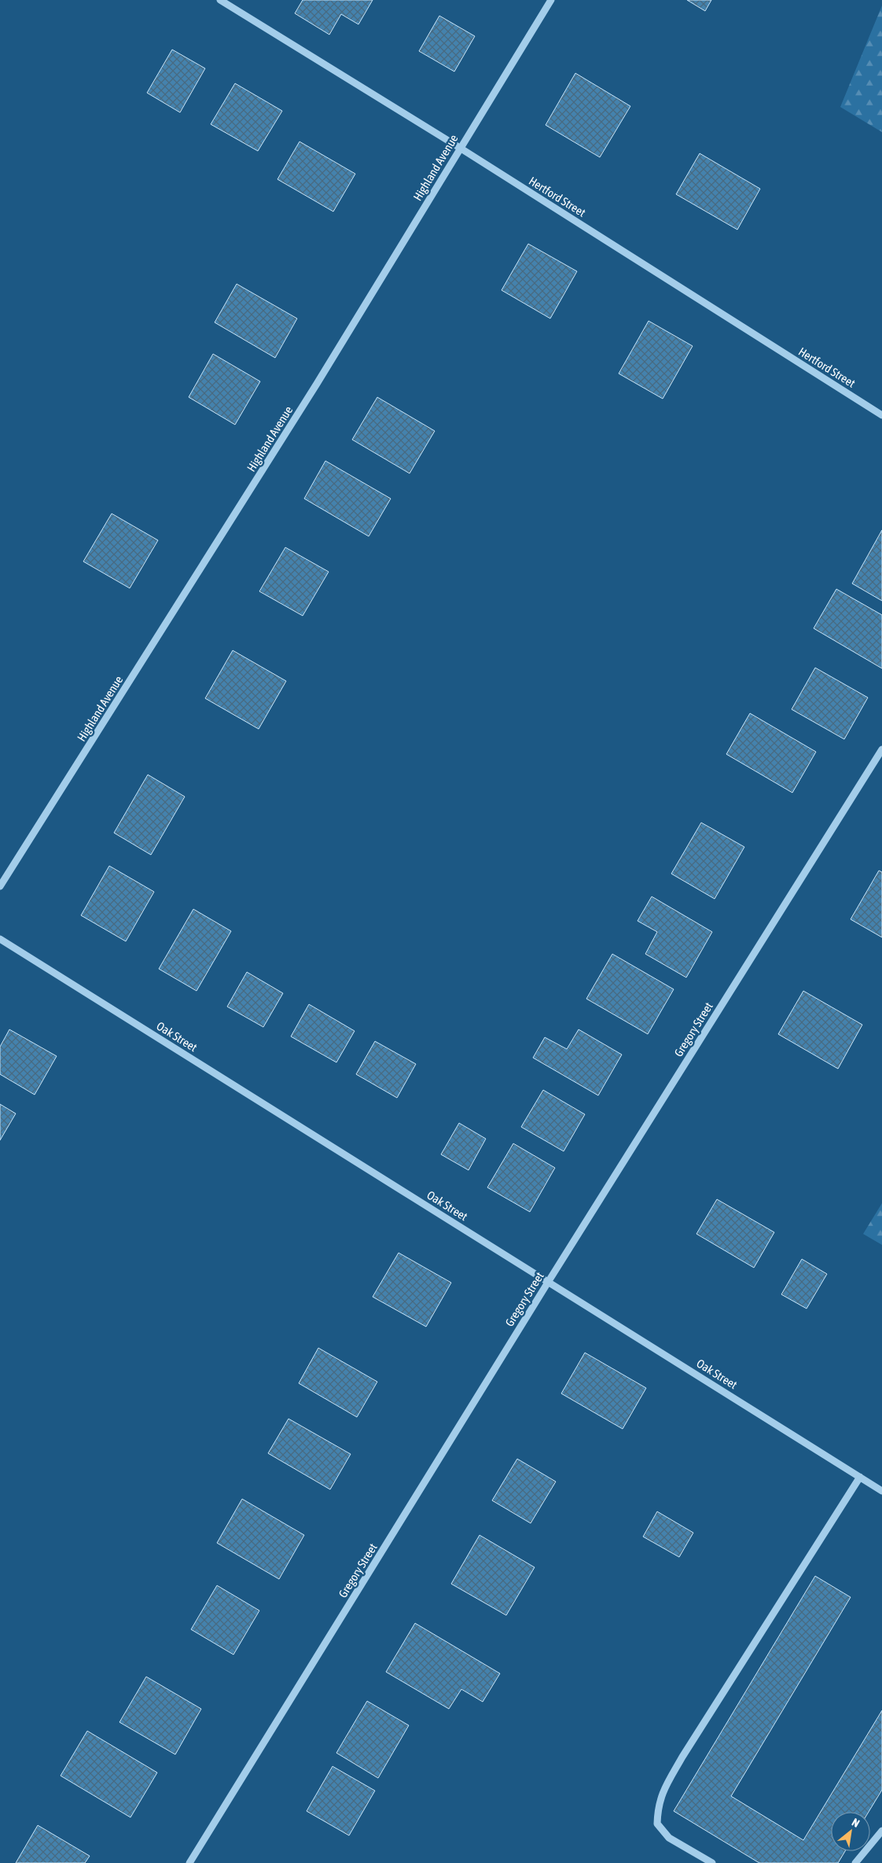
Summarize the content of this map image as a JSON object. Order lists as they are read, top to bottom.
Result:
{
  "streets": {
    "street": [
      "Highland Avenue",
      "Hertford Street",
      "Gregory Street",
      "Oak Street"
    ]
  },
  "crossings": [
    ["Highland Avenue", "Hertford Street"],
    ["Gregory Street", "Oak Street"]
  ],
  "north": "top right"
}
